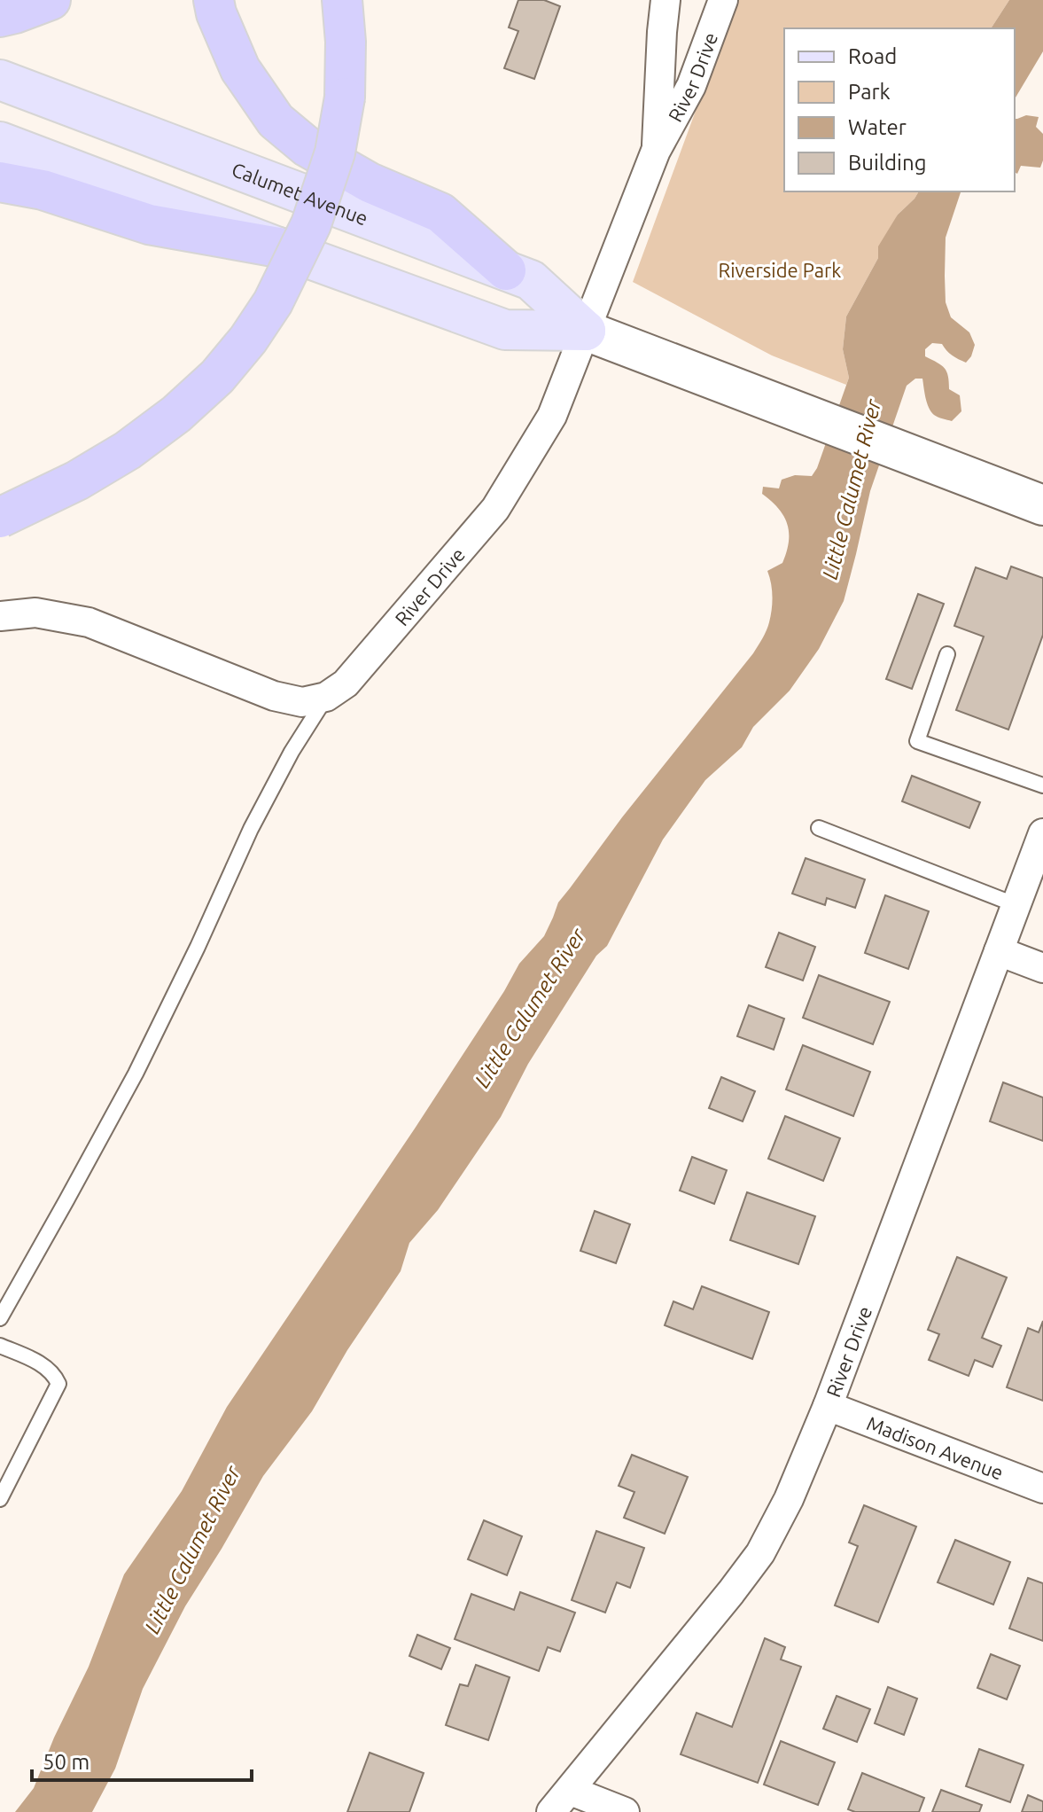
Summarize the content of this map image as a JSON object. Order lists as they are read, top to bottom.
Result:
{
  "streets": {
    "main road": ["Calumet Avenue"],
    "street": ["River Drive", "Madison Avenue"]
  },
  "crossings": [
    ["River Drive", "Calumet Avenue"],
    ["River Drive", "Madison Avenue"]
  ],
  "water": ["Little Calumet River"],
  "parks": ["Riverside Park"],
  "legend": [
    "Road",
    "Park",
    "Water",
    "Building"
  ],
  "scale_bar": "50 m"
}
